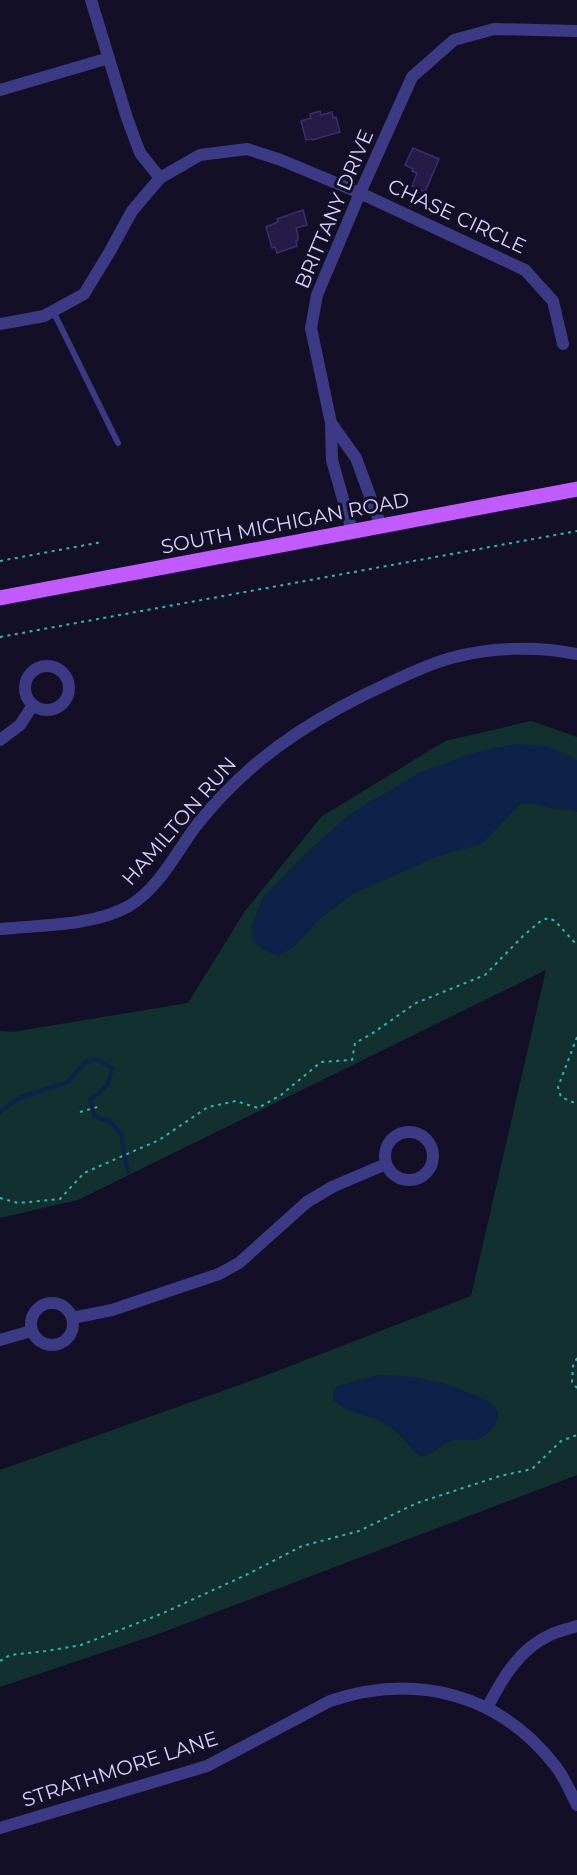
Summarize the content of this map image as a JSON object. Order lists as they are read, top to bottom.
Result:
{
  "streets": {
    "main road": ["SOUTH MICHIGAN ROAD"],
    "street": [
      "BRITTANY DRIVE",
      "CHASE CIRCLE",
      "HAMILTON RUN",
      "STRATHMORE LANE"
    ]
  },
  "crossings": [
    ["BRITTANY DRIVE", "CHASE CIRCLE"],
    ["BRITTANY DRIVE", "SOUTH MICHIGAN ROAD"]
  ]
}
